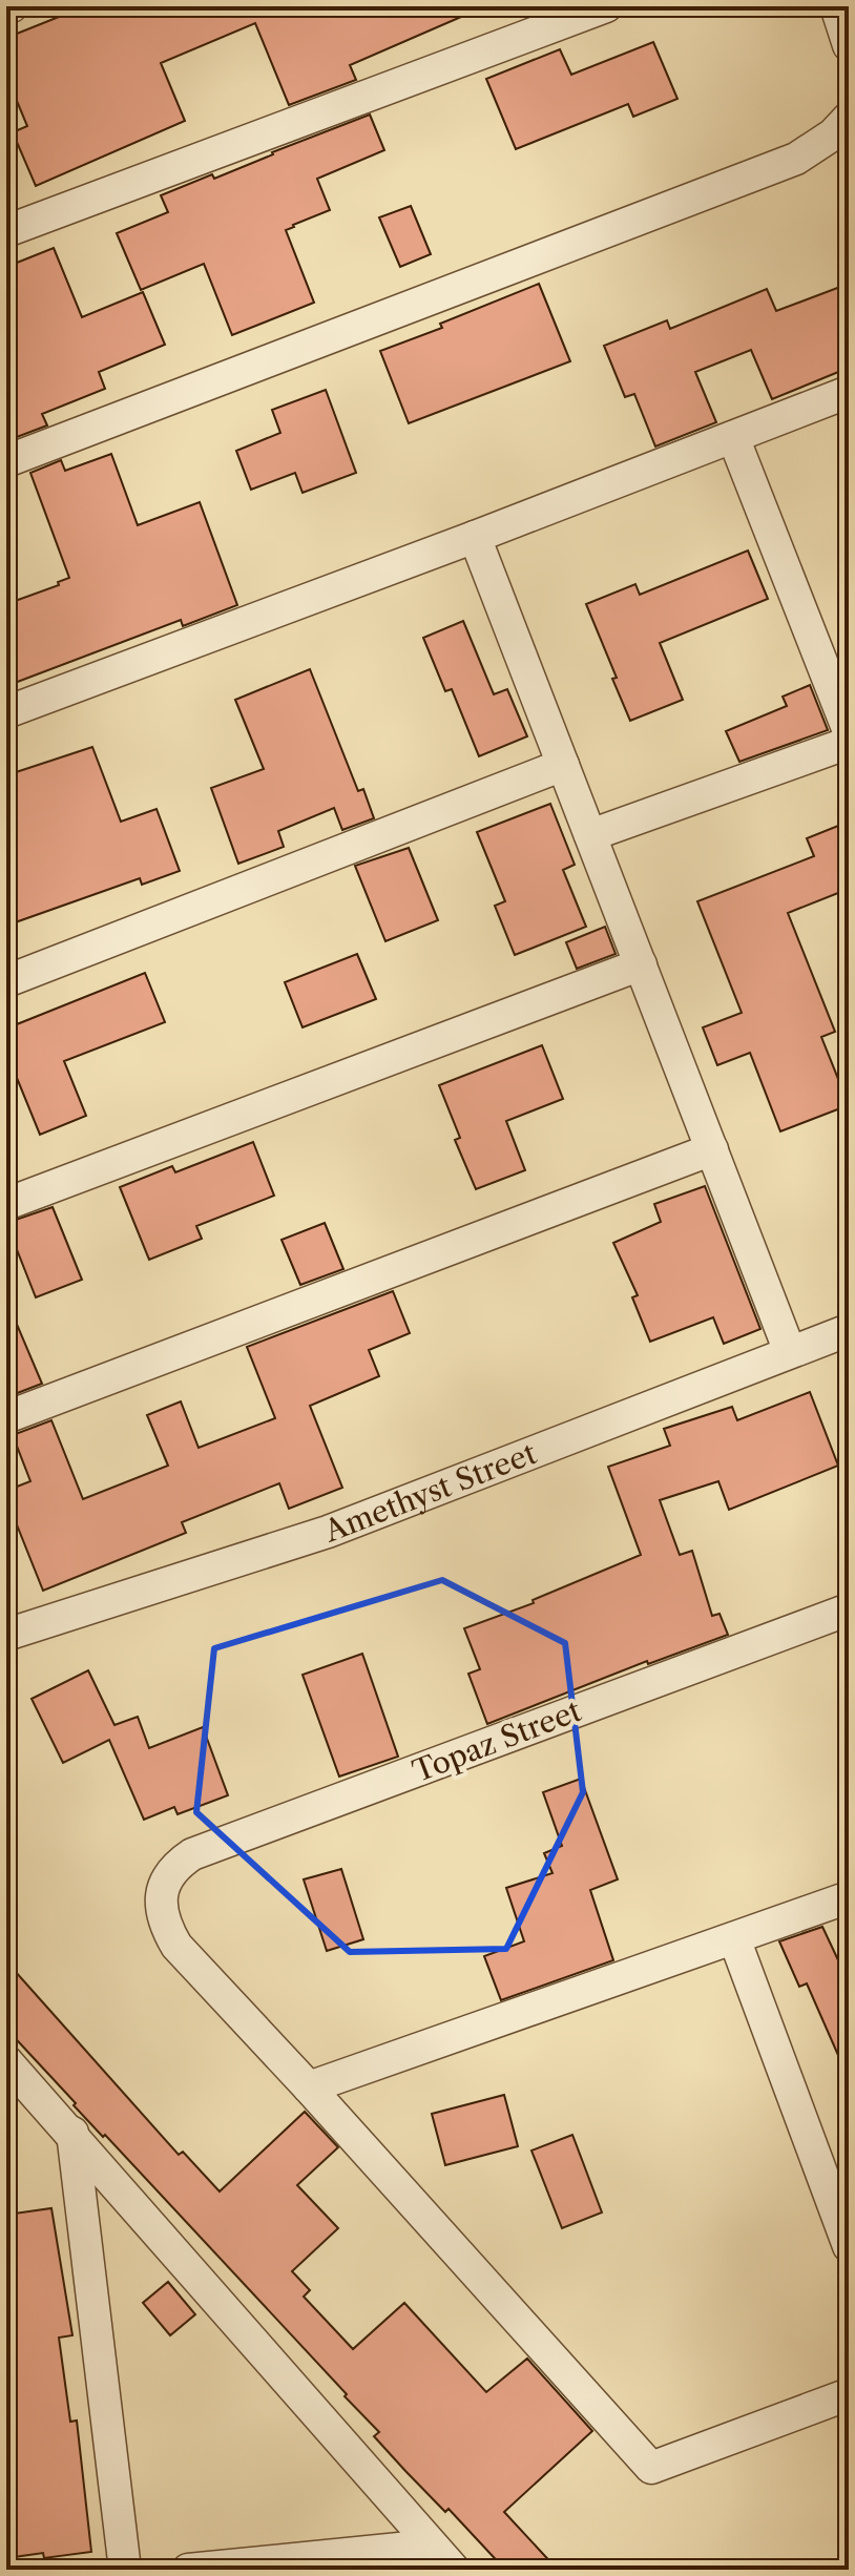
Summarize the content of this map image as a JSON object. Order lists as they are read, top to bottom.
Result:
{
  "streets": {
    "street": ["Amethyst Street", "Topaz Street"]
  }
}
